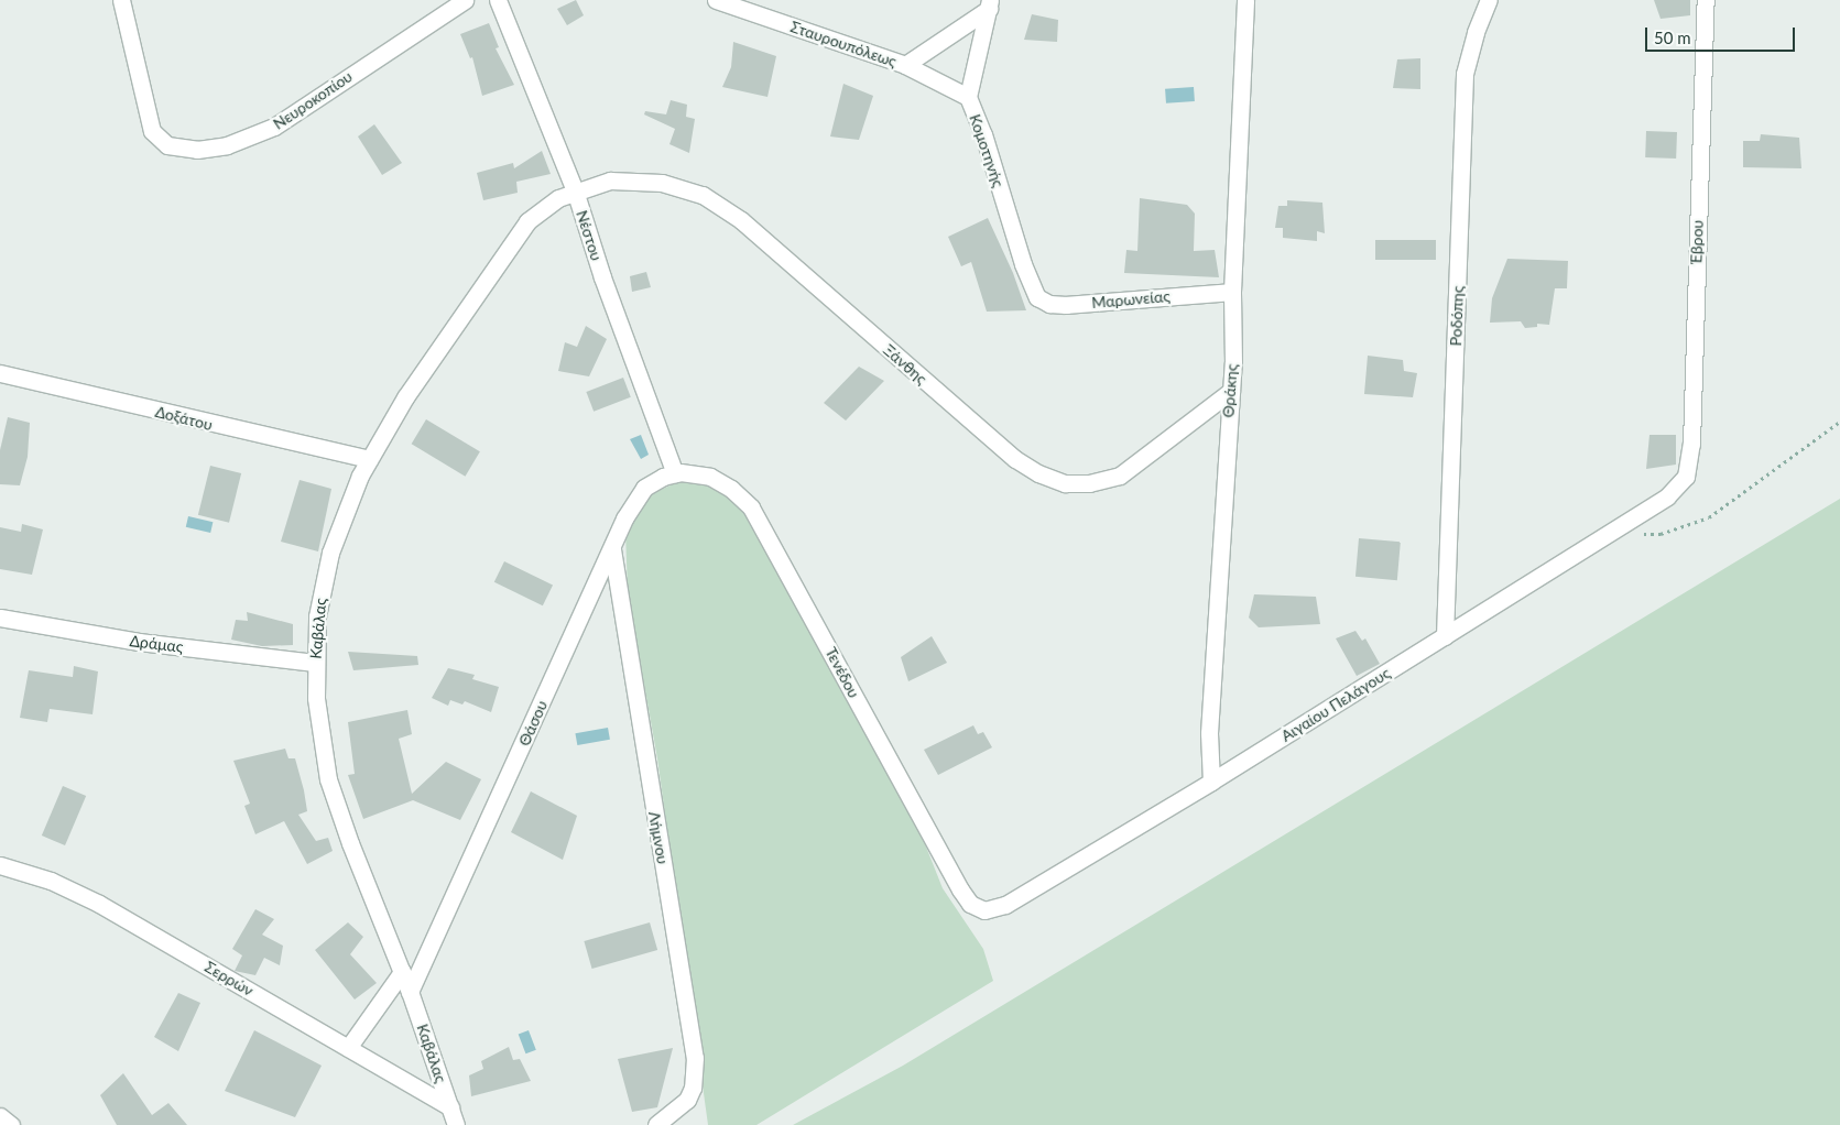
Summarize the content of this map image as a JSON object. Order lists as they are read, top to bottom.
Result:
{
  "streets": {
    "street": [
      "Σταυρουπόλεως",
      "Νευροκοπίου",
      "Κομοτηνής",
      "Νέστου",
      "Έβρου",
      "Μαρωνείας",
      "Ροδόπης",
      "Ξάνθης",
      "Θράκης",
      "Δοξάτου",
      "Καβάλας",
      "Δράμας",
      "Τενέδου",
      "Αιγαίου Πελάγους",
      "Θάσου",
      "Λήμνου",
      "Σερρών"
    ]
  },
  "crossings": [
    ["Σταυρουπόλεως", "Κομοτηνής"],
    ["Κομοτηνής", "Μαρωνείας"],
    ["Νέστου", "Ξάνθης"],
    ["Νέστου", "Καβάλας"],
    ["Νέστου", "Τενέδου"],
    ["Νέστου", "Θάσου"],
    ["Έβρου", "Αιγαίου Πελάγους"],
    ["Μαρωνείας", "Θράκης"],
    ["Ροδόπης", "Αιγαίου Πελάγους"],
    ["Ξάνθης", "Θράκης"],
    ["Ξάνθης", "Καβάλας"],
    ["Θράκης", "Αιγαίου Πελάγους"],
    ["Δοξάτου", "Καβάλας"],
    ["Καβάλας", "Δράμας"],
    ["Καβάλας", "Θάσου"],
    ["Καβάλας", "Σερρών"],
    ["Τενέδου", "Αιγαίου Πελάγους"],
    ["Τενέδου", "Θάσου"],
    ["Θάσου", "Λήμνου"]
  ],
  "scale_bar": "50 m"
}
